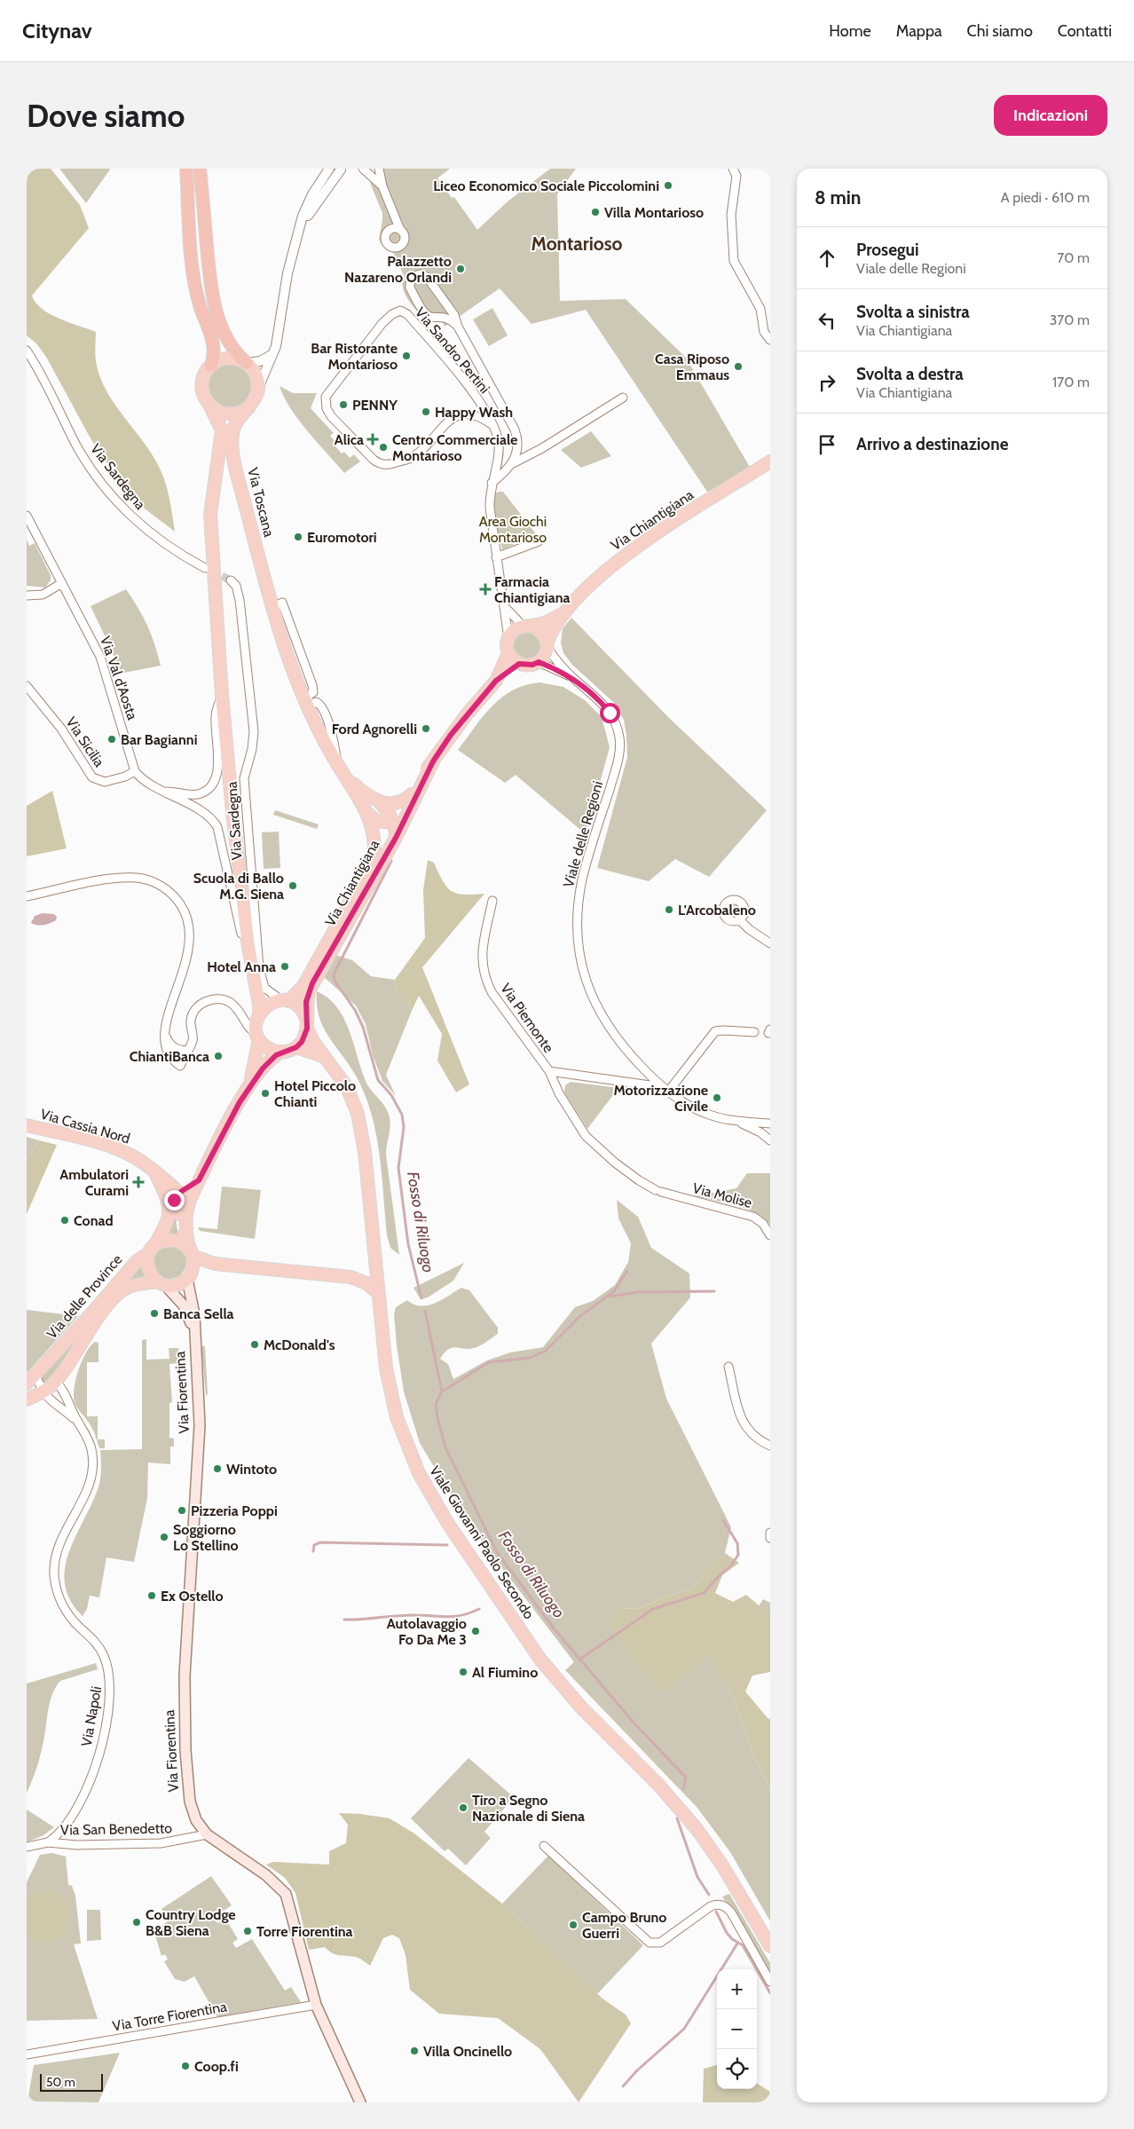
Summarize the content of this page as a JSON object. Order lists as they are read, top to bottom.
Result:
{
  "streets": {
    "main road": [
      "Via Toscana",
      "Via Chiantigiana",
      "Via Cassia Nord",
      "Via delle Province",
      "Via Fiorentina",
      "Viale Giovanni Paolo Secondo"
    ],
    "street": [
      "Via Sandro Pertini",
      "Via Sardegna",
      "Via Val d'Aosta",
      "Via Sicilia",
      "Viale delle Regioni",
      "Via Piemonte",
      "Via Molise",
      "Via Napoli",
      "Via San Benedetto",
      "Via Torre Fiorentina"
    ]
  },
  "crossings": [
    ["Via Sandro Pertini", "Via Chiantigiana"],
    ["Via Sandro Pertini", "Viale delle Regioni"],
    ["Via Sardegna", "Via Chiantigiana"],
    ["Via Sardegna", "Viale Giovanni Paolo Secondo"],
    ["Via Toscana", "Via Chiantigiana"],
    ["Via Chiantigiana", "Viale delle Regioni"],
    ["Via Chiantigiana", "Viale Giovanni Paolo Secondo"],
    ["Via Val d'Aosta", "Via Sicilia"],
    ["Viale delle Regioni", "Via Piemonte"],
    ["Via Piemonte", "Via Molise"],
    ["Via Cassia Nord", "Via Fiorentina"],
    ["Via delle Province", "Via Fiorentina"],
    ["Via delle Province", "Via Napoli"],
    ["Via Fiorentina", "Via San Benedetto"],
    ["Via Fiorentina", "Via Torre Fiorentina"],
    ["Via Napoli", "Via San Benedetto"]
  ],
  "districts": ["Montarioso"],
  "water": ["Fosso di Riluogo"],
  "parks": ["Area Giochi Montarioso"],
  "places": {
    "other": [
      "Liceo Economico Sociale Piccolomini",
      "Villa Montarioso",
      "Palazzetto Nazareno Orlandi",
      "Bar Ristorante Montarioso",
      "Casa Riposo Emmaus",
      "PENNY",
      "Happy Wash",
      "Centro Commerciale Montarioso",
      "Euromotori",
      "Ford Agnorelli",
      "Bar Bagianni",
      "Scuola di Ballo M.G. Siena",
      "L'Arcobaleno",
      "Hotel Anna",
      "ChiantiBanca",
      "Hotel Piccolo Chianti",
      "Motorizzazione Civile",
      "Conad",
      "Banca Sella",
      "McDonald's",
      "Wintoto",
      "Pizzeria Poppi",
      "Soggiorno Lo Stellino",
      "Ex Ostello",
      "Autolavaggio Fo Da Me 3",
      "Al Fiumino",
      "Tiro a Segno Nazionale di Siena",
      "Country Lodge B&B Siena",
      "Campo Bruno Guerri",
      "Torre Fiorentina",
      "Villa Oncinello",
      "Coop.fi"
    ],
    "health": ["Alica", "Farmacia Chiantigiana", "Ambulatori Curami"]
  },
  "scale_bar": "50 m",
  "page": {
    "header": "Citynav",
    "nav": [
      "Home",
      "Mappa",
      "Chi siamo",
      "Contatti"
    ],
    "buttons": "Indicazioni",
    "title": "Dove siamo",
    "heading": ["8 min", "A piedi · 610 m"],
    "list": [
      ["Prosegui", "Viale delle Regioni", "70 m"],
      ["Svolta a sinistra", "Via Chiantigiana", "370 m"],
      ["Svolta a destra", "Via Chiantigiana", "170 m"],
      "Arrivo a destinazione"
    ],
    "map_buttons": ["+", "−"],
    "scale": "50 m"
  }
}
